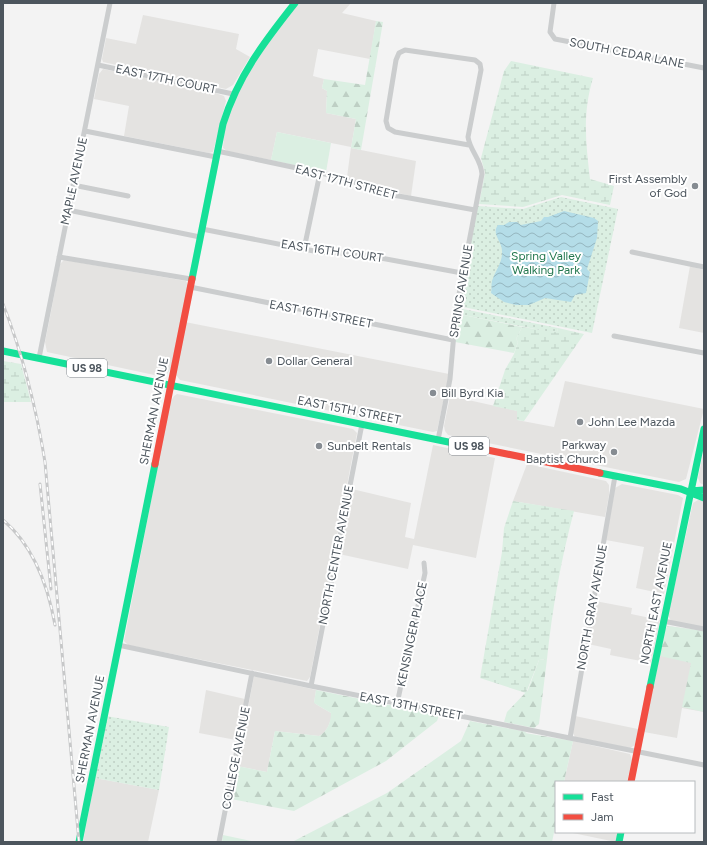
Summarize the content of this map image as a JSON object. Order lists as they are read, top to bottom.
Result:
{
  "streets": {
    "main road": [
      "US 98",
      "EAST 15TH STREET",
      "SHERMAN AVENUE",
      "NORTH EAST AVENUE"
    ],
    "street": [
      "SOUTH CEDAR LANE",
      "EAST 17TH COURT",
      "MAPLE AVENUE",
      "EAST 17TH STREET",
      "EAST 16TH COURT",
      "SPRING AVENUE",
      "EAST 16TH STREET",
      "NORTH CENTER AVENUE",
      "NORTH GRAY AVENUE",
      "KENSINGER PLACE",
      "EAST 13TH STREET",
      "COLLEGE AVENUE"
    ]
  },
  "crossings": [
    ["EAST 17TH COURT", "MAPLE AVENUE"],
    ["EAST 17TH COURT", "SHERMAN AVENUE"],
    ["MAPLE AVENUE", "EAST 17TH STREET"],
    ["MAPLE AVENUE", "EAST 15TH STREET"],
    ["EAST 17TH STREET", "SPRING AVENUE"],
    ["EAST 17TH STREET", "SHERMAN AVENUE"],
    ["EAST 16TH COURT", "SPRING AVENUE"],
    ["EAST 16TH COURT", "SHERMAN AVENUE"],
    ["SPRING AVENUE", "EAST 16TH STREET"],
    ["SPRING AVENUE", "EAST 15TH STREET"],
    ["EAST 16TH STREET", "SHERMAN AVENUE"],
    ["EAST 15TH STREET", "SHERMAN AVENUE"],
    ["EAST 15TH STREET", "NORTH CENTER AVENUE"],
    ["EAST 15TH STREET", "NORTH EAST AVENUE"],
    ["EAST 15TH STREET", "NORTH GRAY AVENUE"],
    ["SHERMAN AVENUE", "EAST 13TH STREET"],
    ["NORTH CENTER AVENUE", "EAST 13TH STREET"],
    ["NORTH EAST AVENUE", "EAST 13TH STREET"],
    ["NORTH GRAY AVENUE", "EAST 13TH STREET"],
    ["KENSINGER PLACE", "EAST 13TH STREET"],
    ["EAST 13TH STREET", "COLLEGE AVENUE"]
  ],
  "parks": ["Spring Valley Walking Park"],
  "places": [
    "First Assembly of God",
    "Dollar General",
    "Bill Byrd Kia",
    "John Lee Mazda",
    "Sunbelt Rentals",
    "Parkway Baptist Church"
  ],
  "legend": ["Fast", "Jam"]
}
